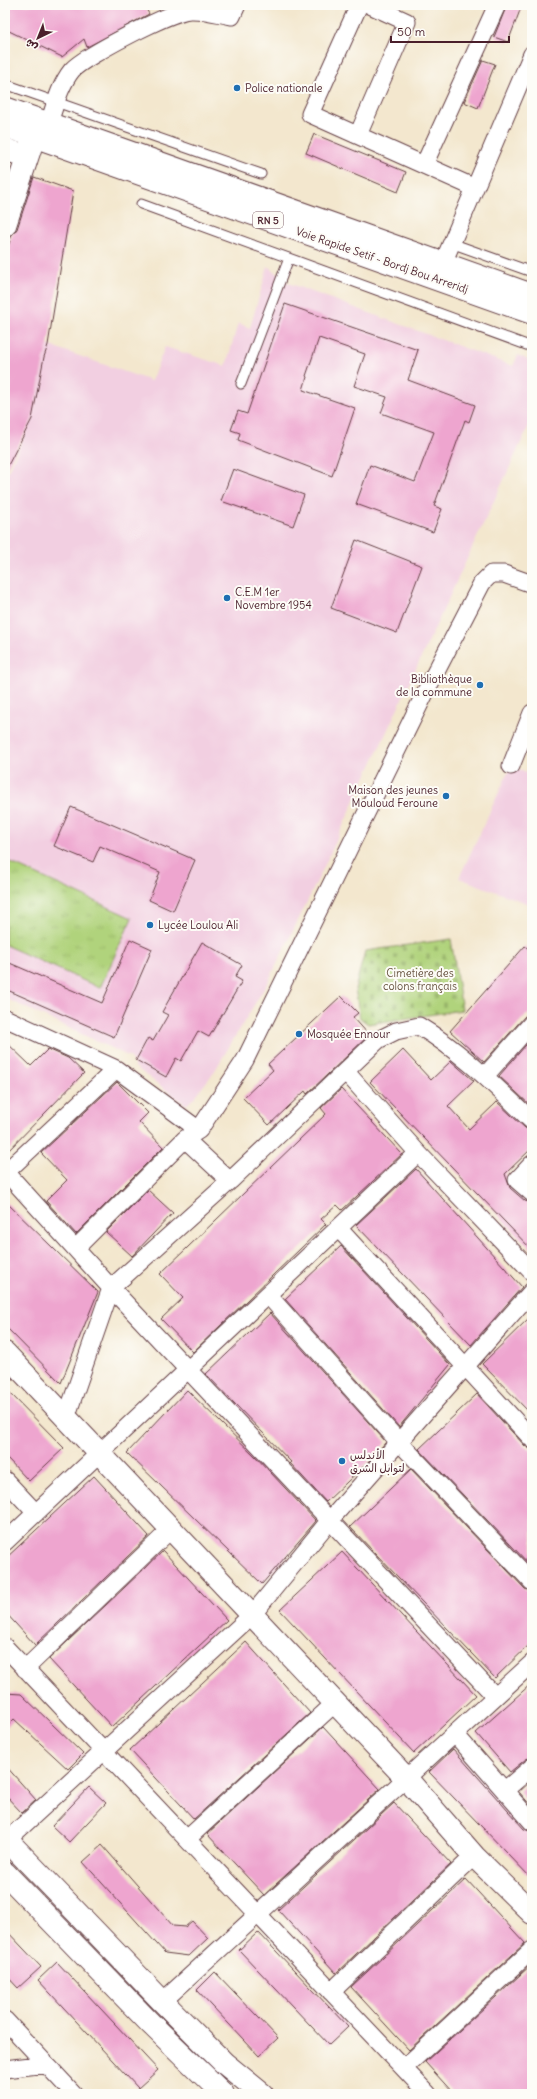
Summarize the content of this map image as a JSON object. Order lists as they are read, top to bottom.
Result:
{
  "streets": {
    "main road": ["RN 5", "Voie Rapide Setif - Bordj Bou Arreridj"]
  },
  "parks": ["Cimetière des colons français"],
  "places": [
    "Police nationale",
    "C.E.M 1er Novembre 1954",
    "Bibliothèque de la commune",
    "Maison des jeunes Mouloud Feroune",
    "Lycée Loulou Ali",
    "Mosquée Ennour",
    "الأندلس لتوابل الشرق"
  ],
  "scale_bar": "50 m",
  "north": "bottom left"
}
